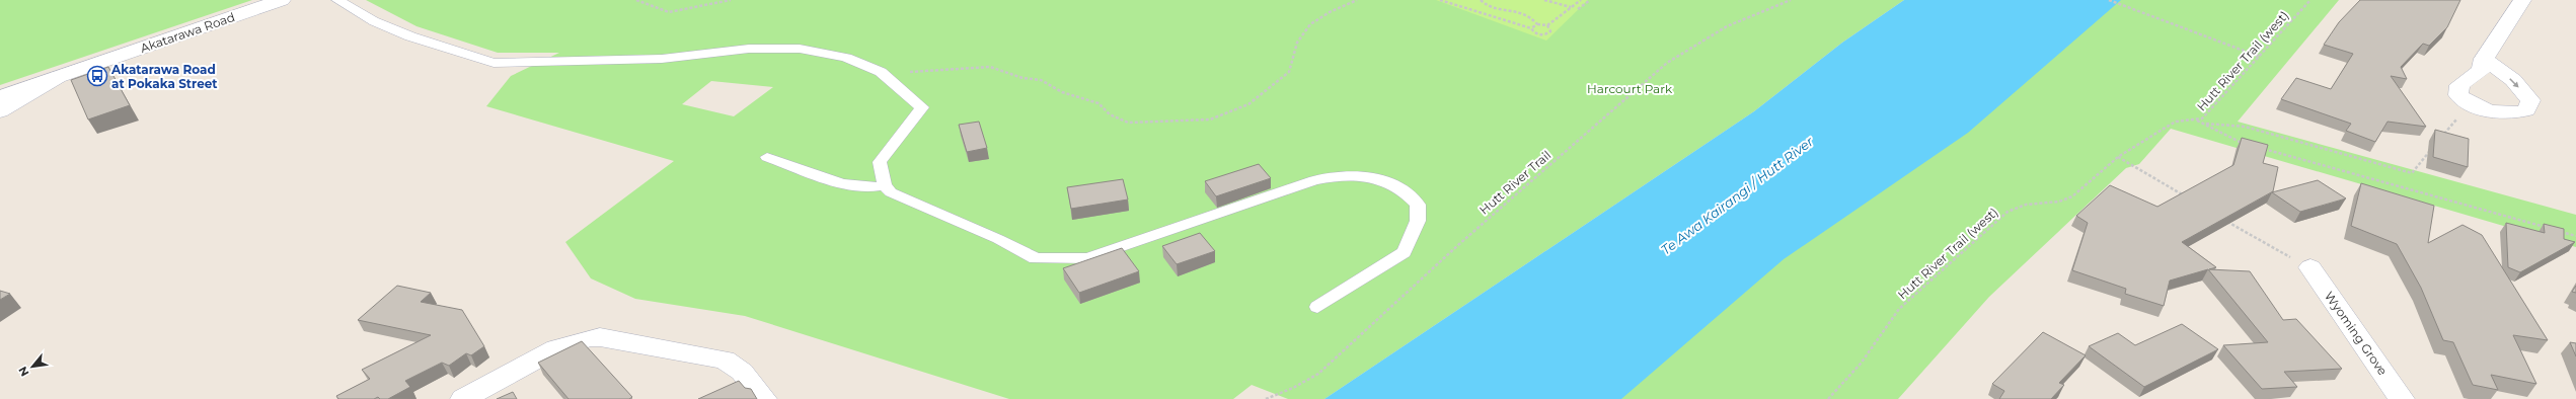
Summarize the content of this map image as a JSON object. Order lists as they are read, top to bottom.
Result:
{
  "streets": {
    "street": ["Akatarawa Road", "Wyoming Grove"],
    "path": ["Hutt River Trail (west)", "Hutt River Trail"]
  },
  "water": ["Te Awa Kairangi / Hutt River"],
  "parks": ["Harcourt Park"],
  "places": {
    "bus stop": ["Akatarawa Road at Pokaka Street"]
  },
  "north": "bottom left"
}
